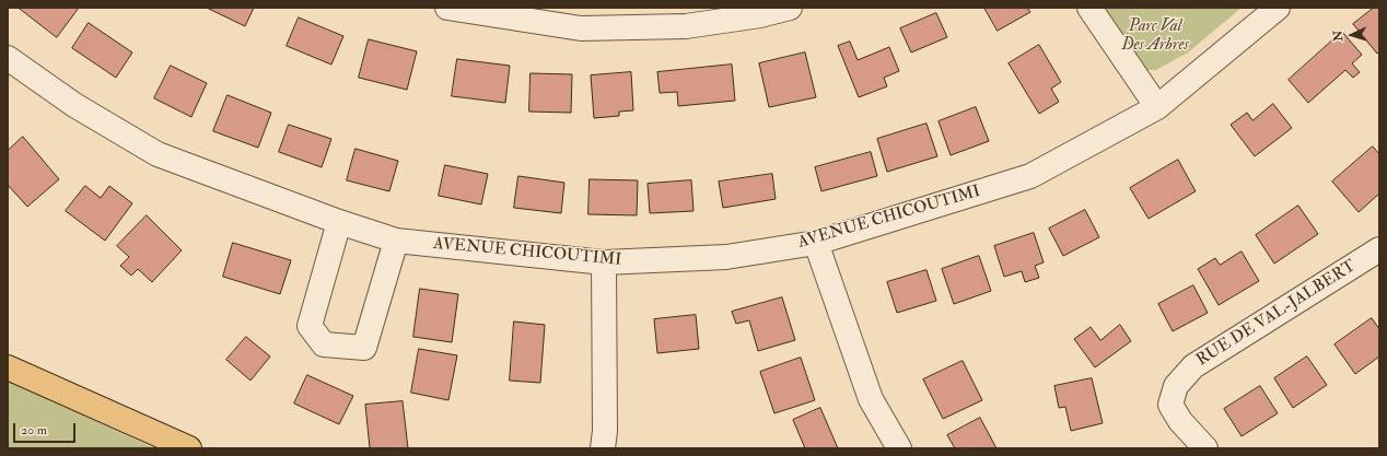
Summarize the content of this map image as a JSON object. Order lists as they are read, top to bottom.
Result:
{
  "streets": {
    "street": ["AVENUE CHICOUTIMI", "RUE DE VAL-JALBERT"]
  },
  "parks": ["Parc Val Des Arbres"],
  "scale_bar": "20 m",
  "north": "left"
}
